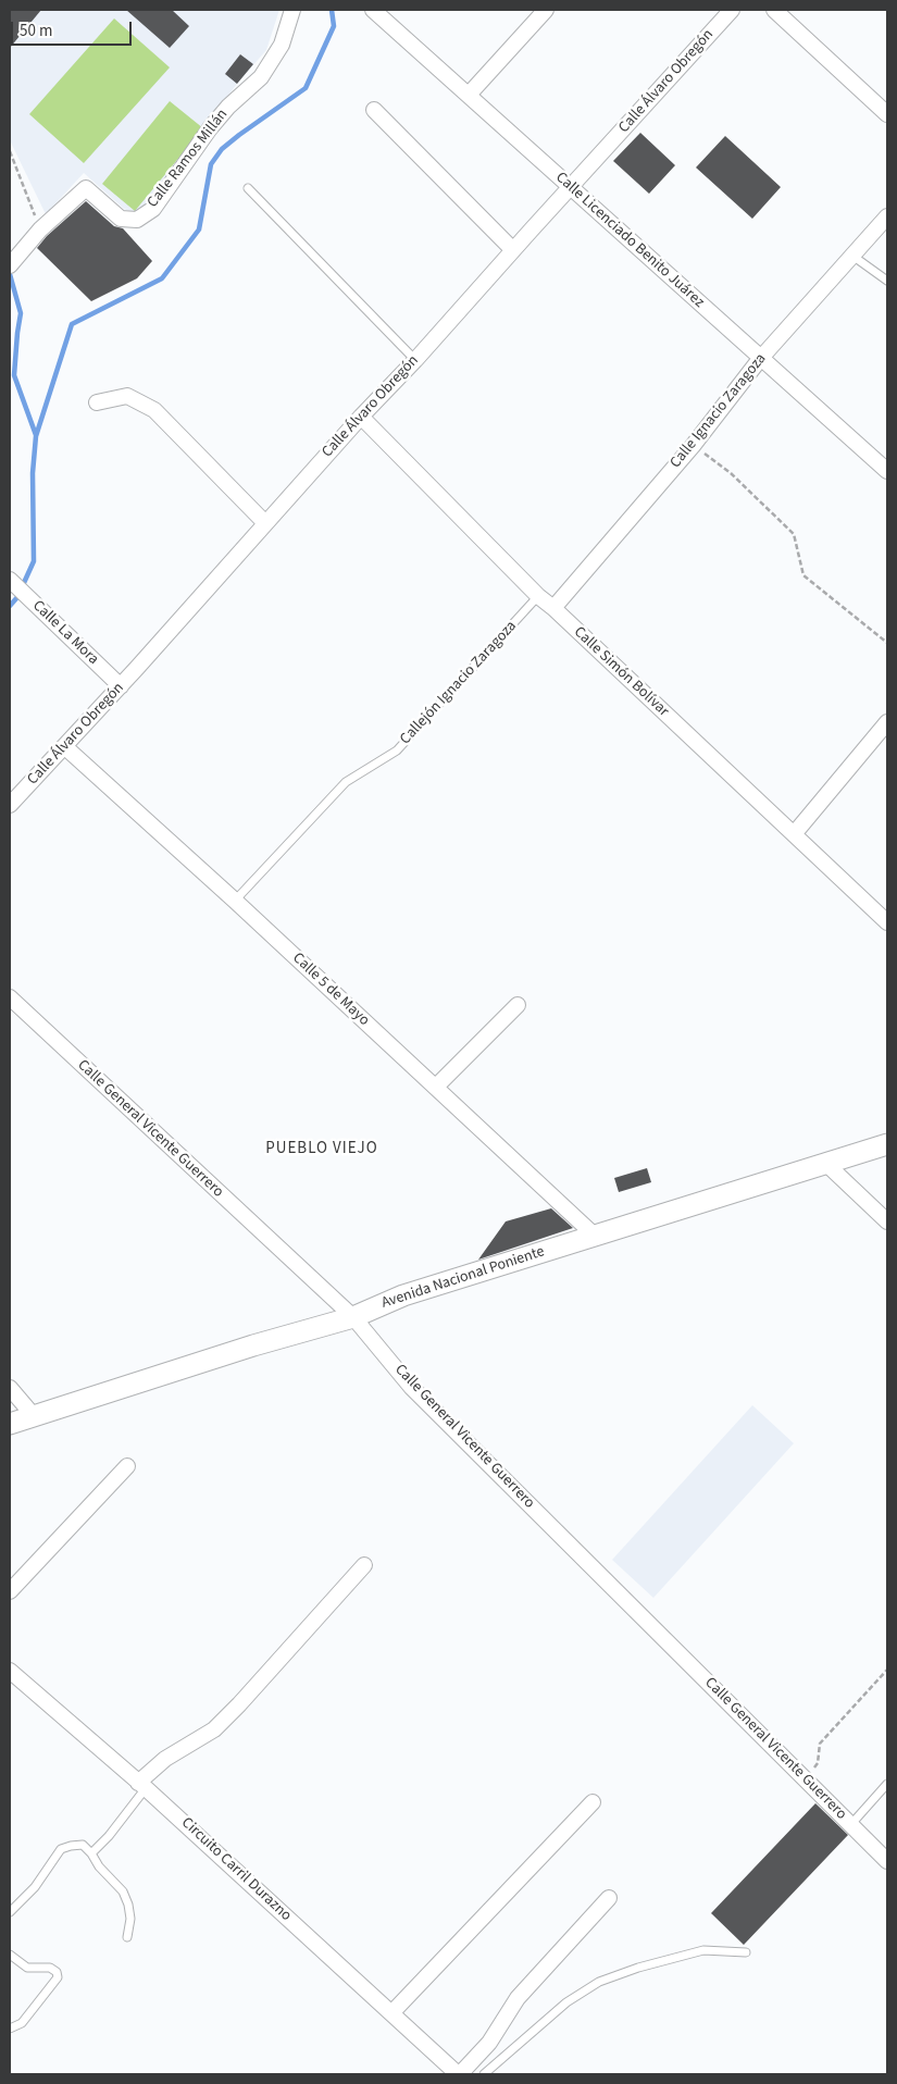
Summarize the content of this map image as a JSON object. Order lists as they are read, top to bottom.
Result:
{
  "streets": {
    "street": [
      "Calle Álvaro Obregón",
      "Calle Ramos Millán",
      "Calle Licenciado Benito Juárez",
      "Calle Ignacio Zaragoza",
      "Calle La Mora",
      "Calle Simón Bolívar",
      "Calle 5 de Mayo",
      "Calle General Vicente Guerrero",
      "Avenida Nacional Poniente",
      "Circuito Carril Durazno"
    ],
    "lane": ["Callejón Ignacio Zaragoza"]
  },
  "crossings": [
    ["Calle Álvaro Obregón", "Calle Licenciado Benito Juárez"],
    ["Calle Álvaro Obregón", "Calle La Mora"],
    ["Calle Álvaro Obregón", "Calle Simón Bolívar"],
    ["Calle Álvaro Obregón", "Calle 5 de Mayo"],
    ["Calle Licenciado Benito Juárez", "Calle Ignacio Zaragoza"],
    ["Calle Ignacio Zaragoza", "Calle Simón Bolívar"],
    ["Calle Simón Bolívar", "Callejón Ignacio Zaragoza"],
    ["Callejón Ignacio Zaragoza", "Calle 5 de Mayo"],
    ["Calle 5 de Mayo", "Avenida Nacional Poniente"],
    ["Calle General Vicente Guerrero", "Avenida Nacional Poniente"]
  ],
  "districts": ["PUEBLO VIEJO"],
  "scale_bar": "50 m"
}
